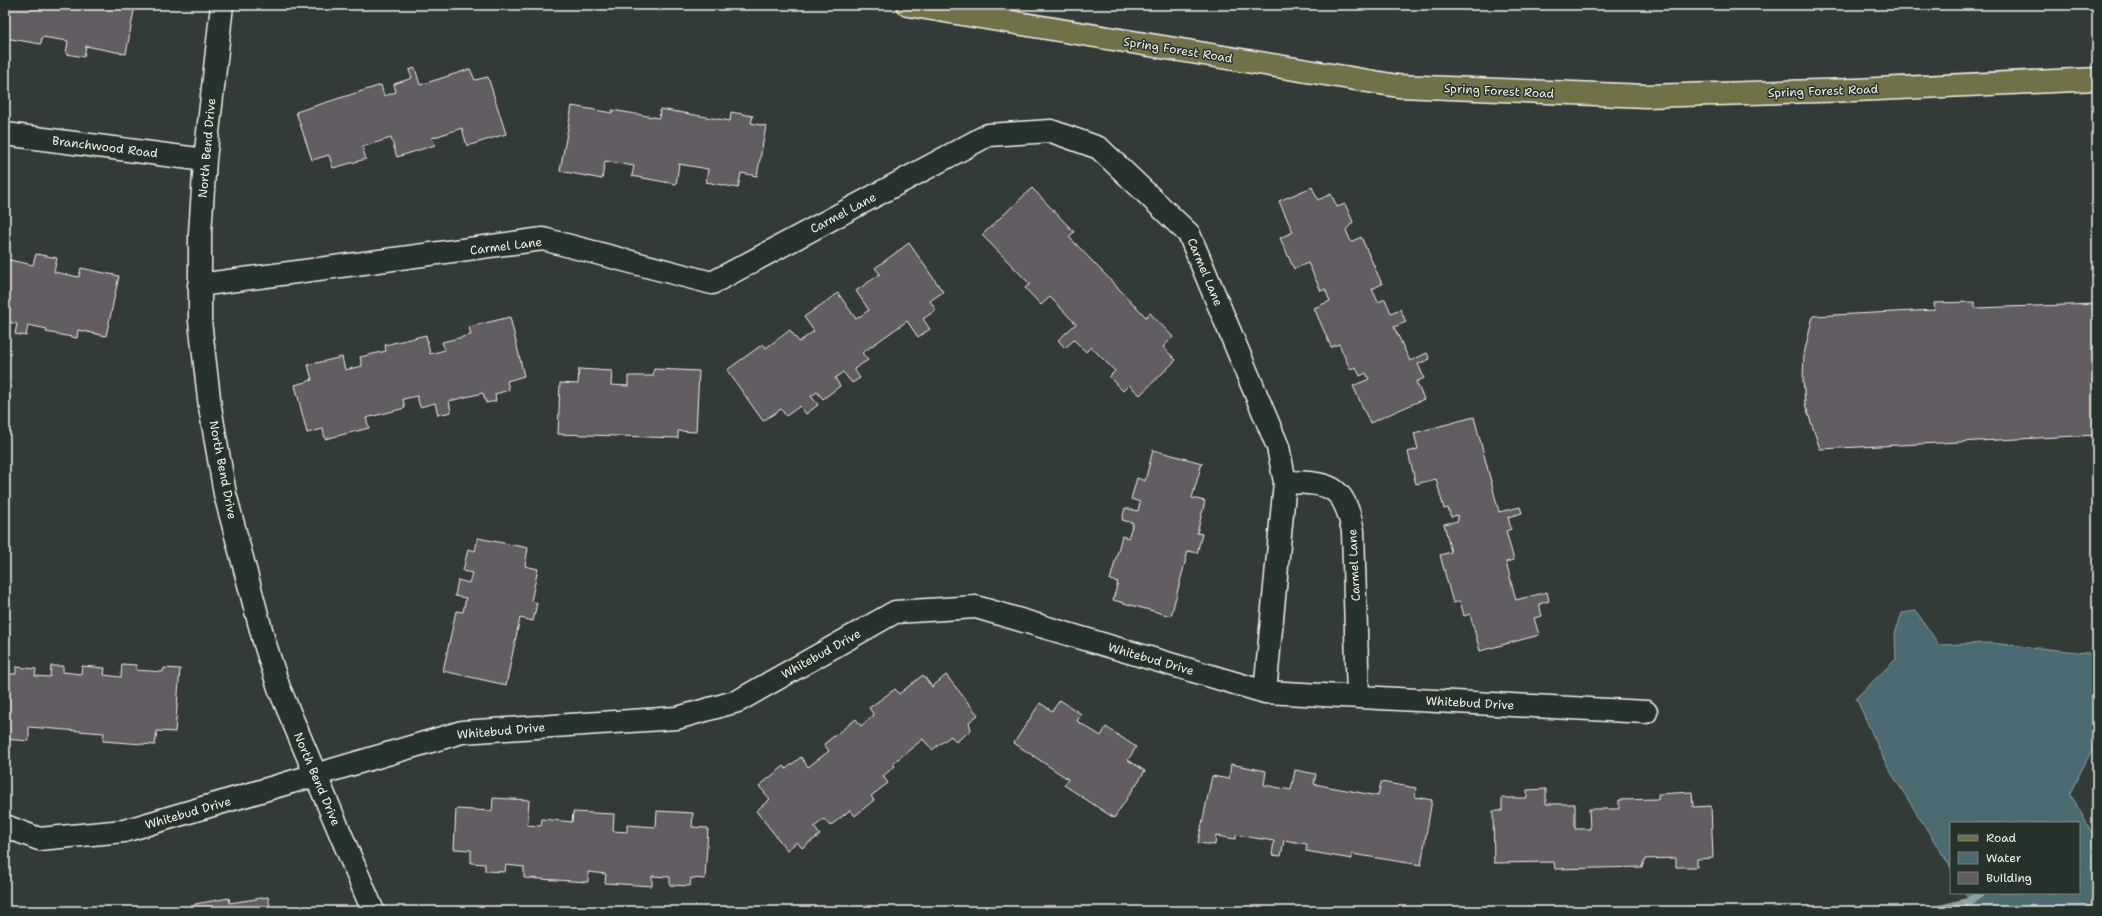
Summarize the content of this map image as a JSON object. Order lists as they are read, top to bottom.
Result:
{
  "streets": {
    "main road": ["Spring Forest Road"],
    "street": [
      "Branchwood Road",
      "North Bend Drive",
      "Carmel Lane",
      "Whitebud Drive"
    ]
  },
  "crossings": [
    ["Branchwood Road", "North Bend Drive"],
    ["North Bend Drive", "Carmel Lane"],
    ["North Bend Drive", "Whitebud Drive"],
    ["Carmel Lane", "Whitebud Drive"]
  ],
  "legend": ["Road", "Water", "Building"]
}
